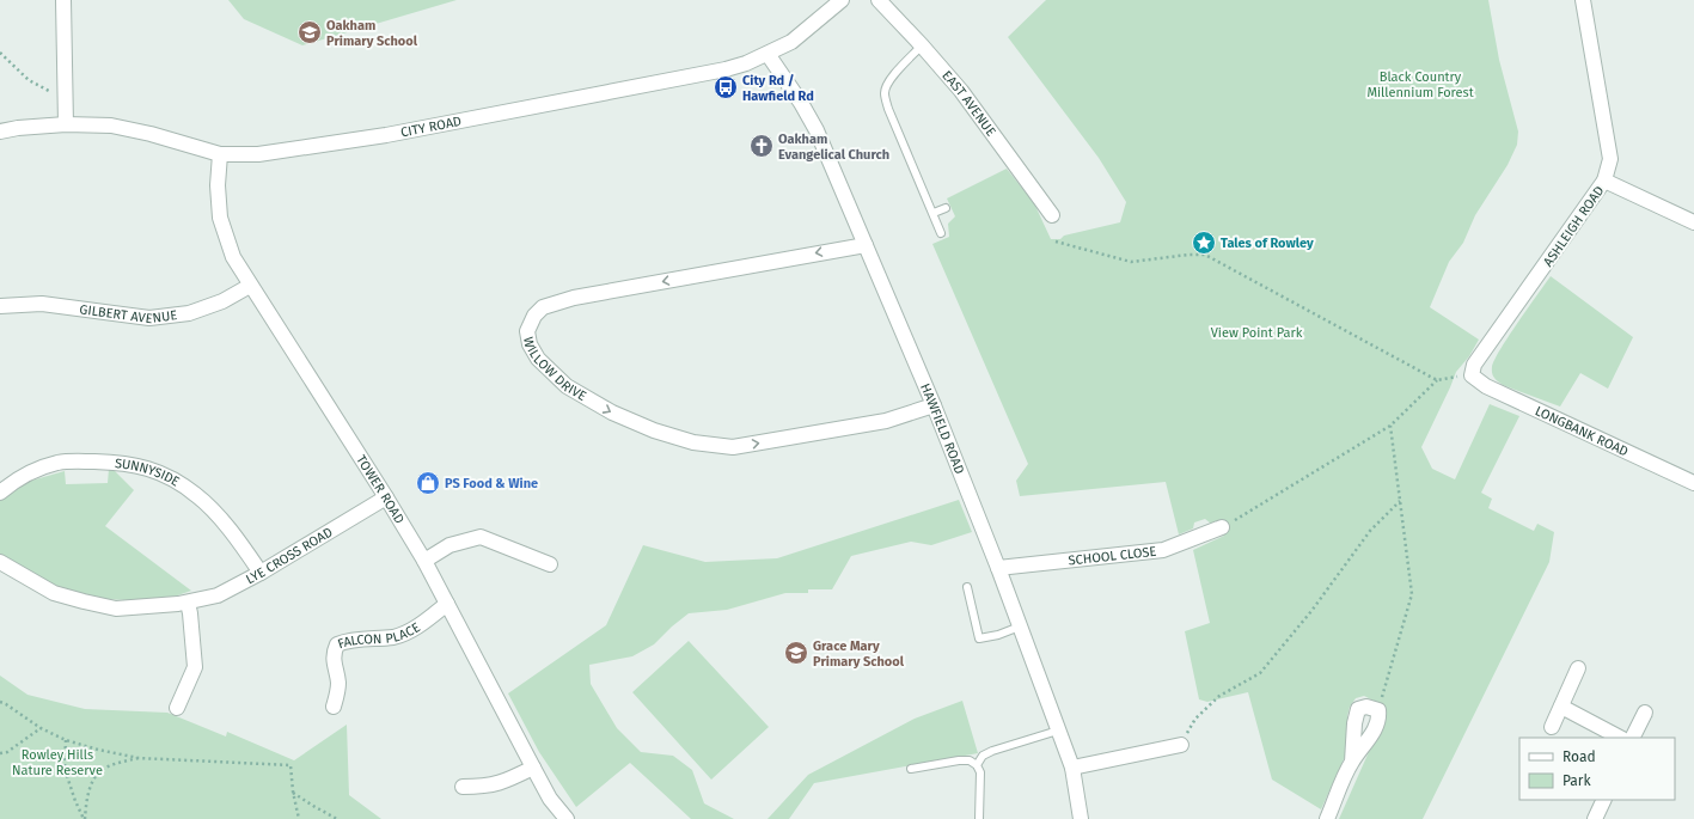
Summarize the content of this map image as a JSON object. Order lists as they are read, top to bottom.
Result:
{
  "streets": {
    "street": [
      "EAST AVENUE",
      "CITY ROAD",
      "ASHLEIGH ROAD",
      "GILBERT AVENUE",
      "WILLOW DRIVE",
      "HAWFIELD ROAD",
      "LONGBANK ROAD",
      "SUNNYSIDE",
      "TOWER ROAD",
      "LYE CROSS ROAD",
      "SCHOOL CLOSE",
      "FALCON PLACE"
    ]
  },
  "crossings": [
    ["CITY ROAD", "HAWFIELD ROAD"],
    ["CITY ROAD", "TOWER ROAD"],
    ["ASHLEIGH ROAD", "LONGBANK ROAD"],
    ["GILBERT AVENUE", "TOWER ROAD"],
    ["WILLOW DRIVE", "HAWFIELD ROAD"],
    ["HAWFIELD ROAD", "SCHOOL CLOSE"],
    ["SUNNYSIDE", "LYE CROSS ROAD"],
    ["TOWER ROAD", "LYE CROSS ROAD"],
    ["TOWER ROAD", "FALCON PLACE"]
  ],
  "parks": ["Black Country Millennium Forest", "View Point Park", "Rowley Hills Nature Reserve"],
  "places": {
    "school or university": ["Oakham Primary School", "Grace Mary Primary School"],
    "bus stop": ["City Rd / Hawfield Rd"],
    "church": ["Oakham Evangelical Church"],
    "place": ["Tales of Rowley"],
    "shop": ["PS Food & Wine"]
  },
  "legend": ["Road", "Park"]
}
